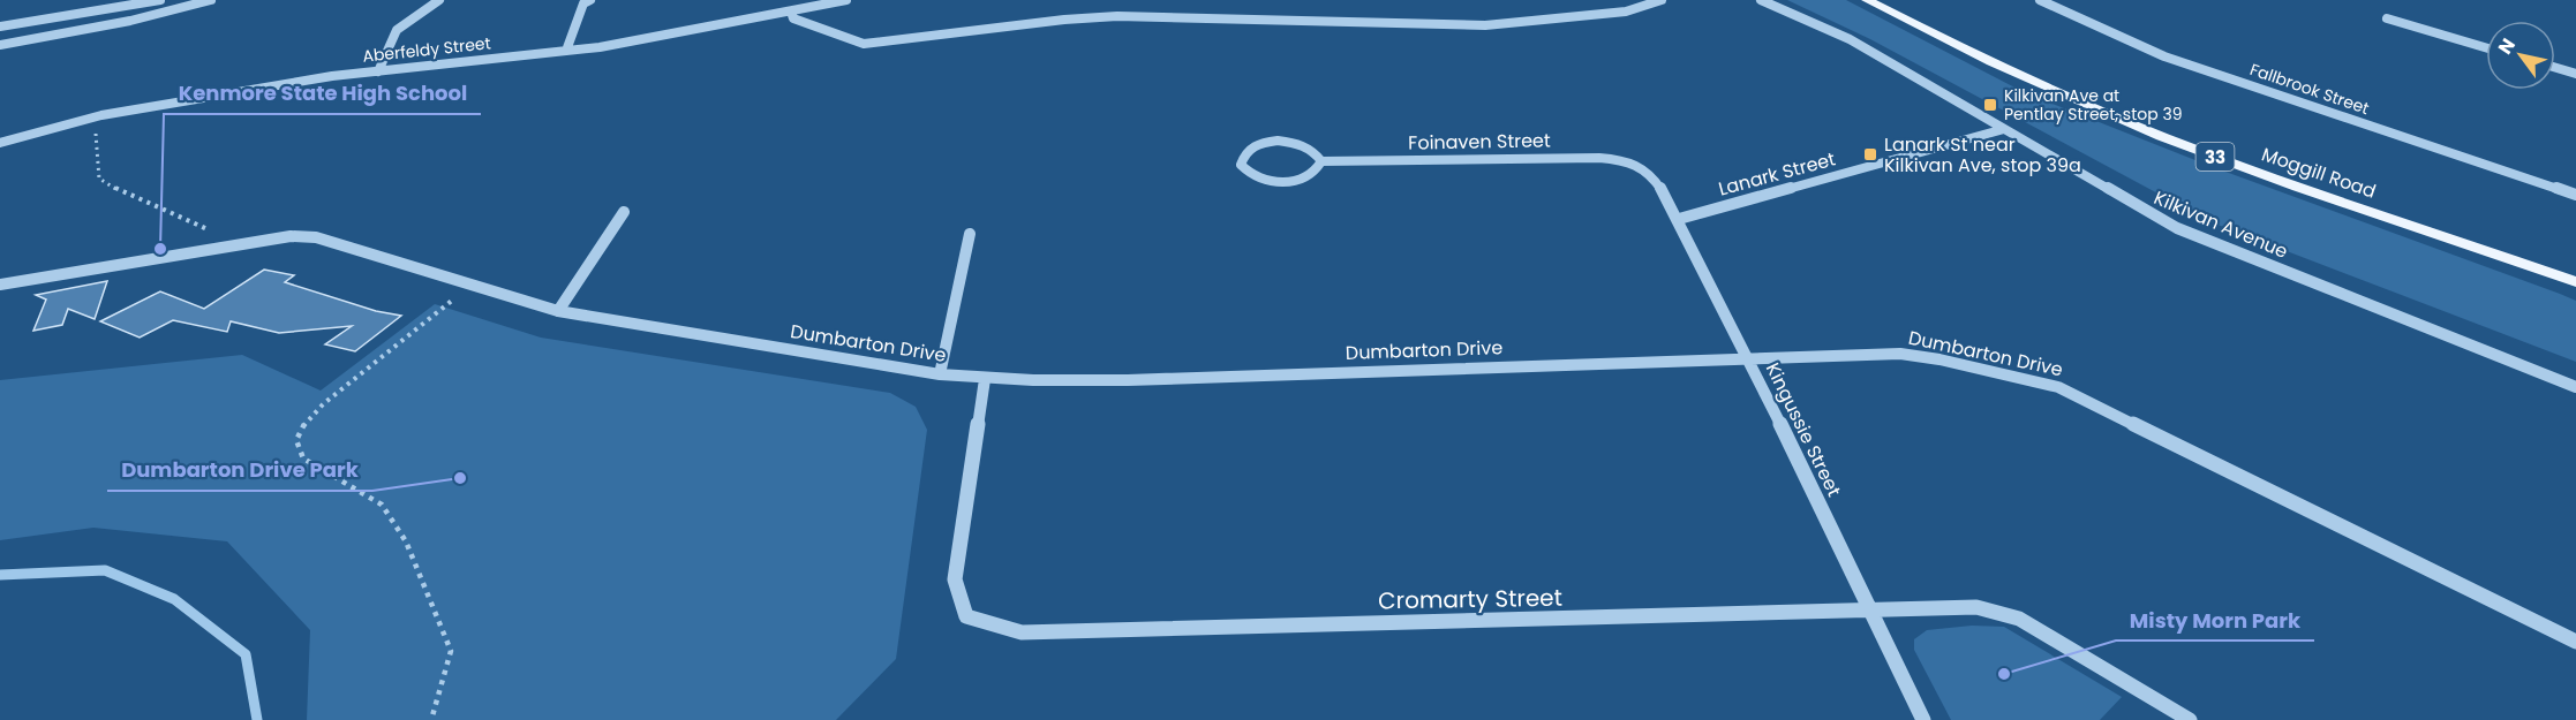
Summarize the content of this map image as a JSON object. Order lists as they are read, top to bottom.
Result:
{
  "streets": {
    "main road": ["33", "Moggill Road"],
    "street": [
      "Aberfeldy Street",
      "Fallbrook Street",
      "Foinaven Street",
      "Lanark Street",
      "Kilkivan Avenue",
      "Dumbarton Drive",
      "Kingussie Street",
      "Cromarty Street"
    ]
  },
  "crossings": [
    ["Foinaven Street", "Kingussie Street"],
    ["Lanark Street", "Kilkivan Avenue"],
    ["Lanark Street", "Kingussie Street"],
    ["Dumbarton Drive", "Kingussie Street"],
    ["Dumbarton Drive", "Cromarty Street"],
    ["Kingussie Street", "Cromarty Street"]
  ],
  "places": {
    "transit": ["Kilkivan Ave at Pentlay Street, stop 39", "Lanark St near Kilkivan Ave, stop 39a"],
    "other": ["Kenmore State High School", "Dumbarton Drive Park", "Misty Morn Park"]
  },
  "north": "top left"
}
